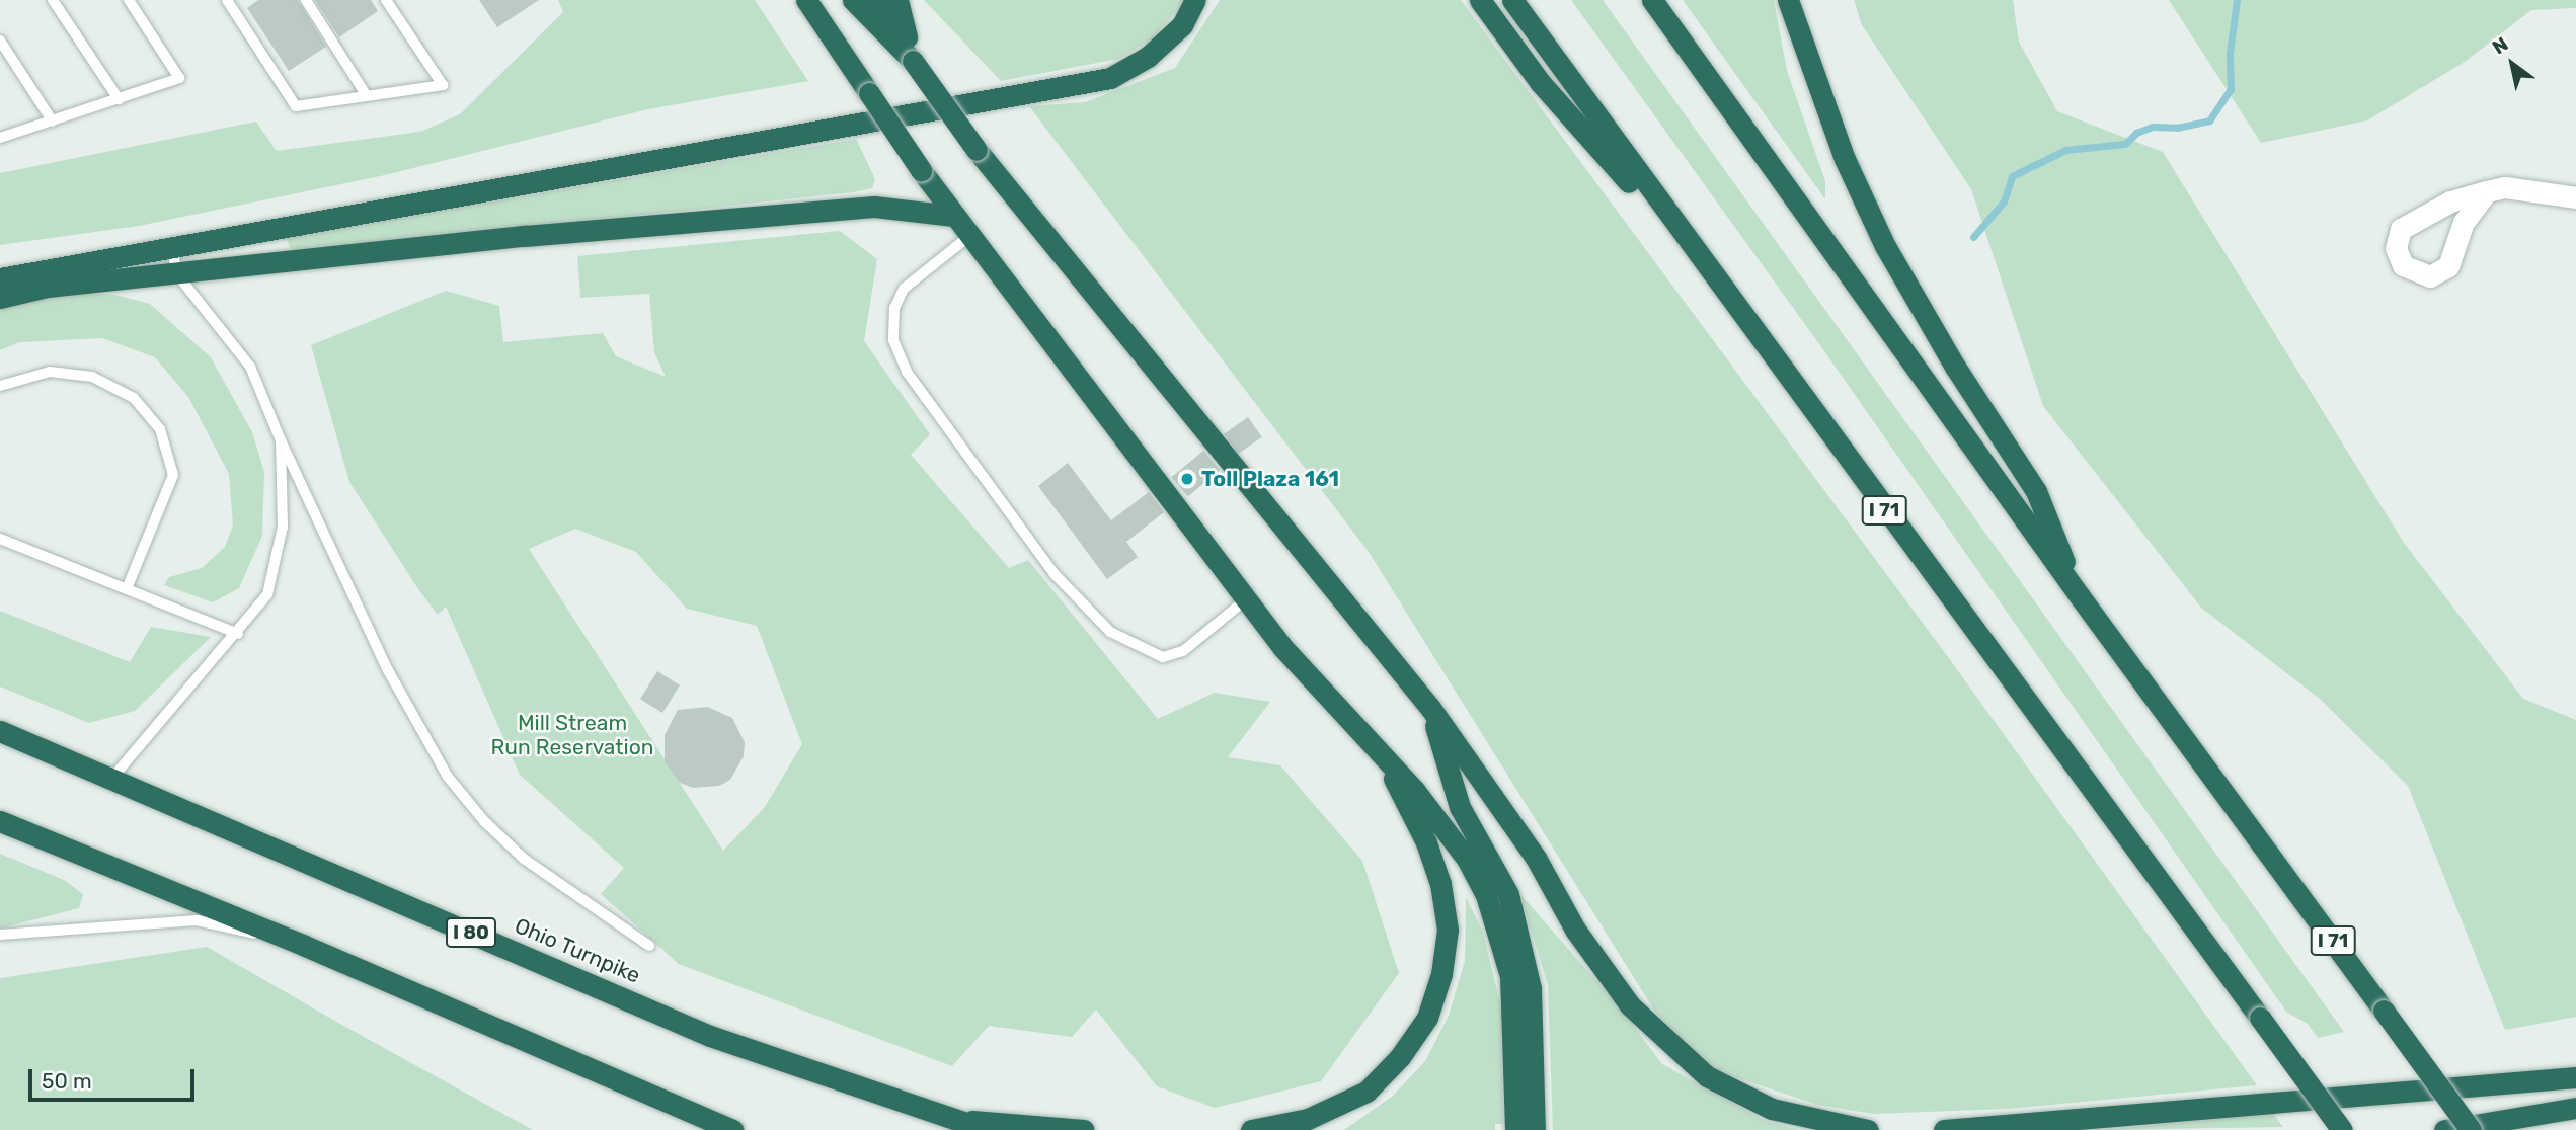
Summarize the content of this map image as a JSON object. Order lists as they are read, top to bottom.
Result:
{
  "streets": {
    "highway": ["I 71", "I 80", "Ohio Turnpike"]
  },
  "parks": ["Mill Stream Run Reservation"],
  "places": ["Toll Plaza 161"],
  "scale_bar": "50 m",
  "north": "top left"
}
